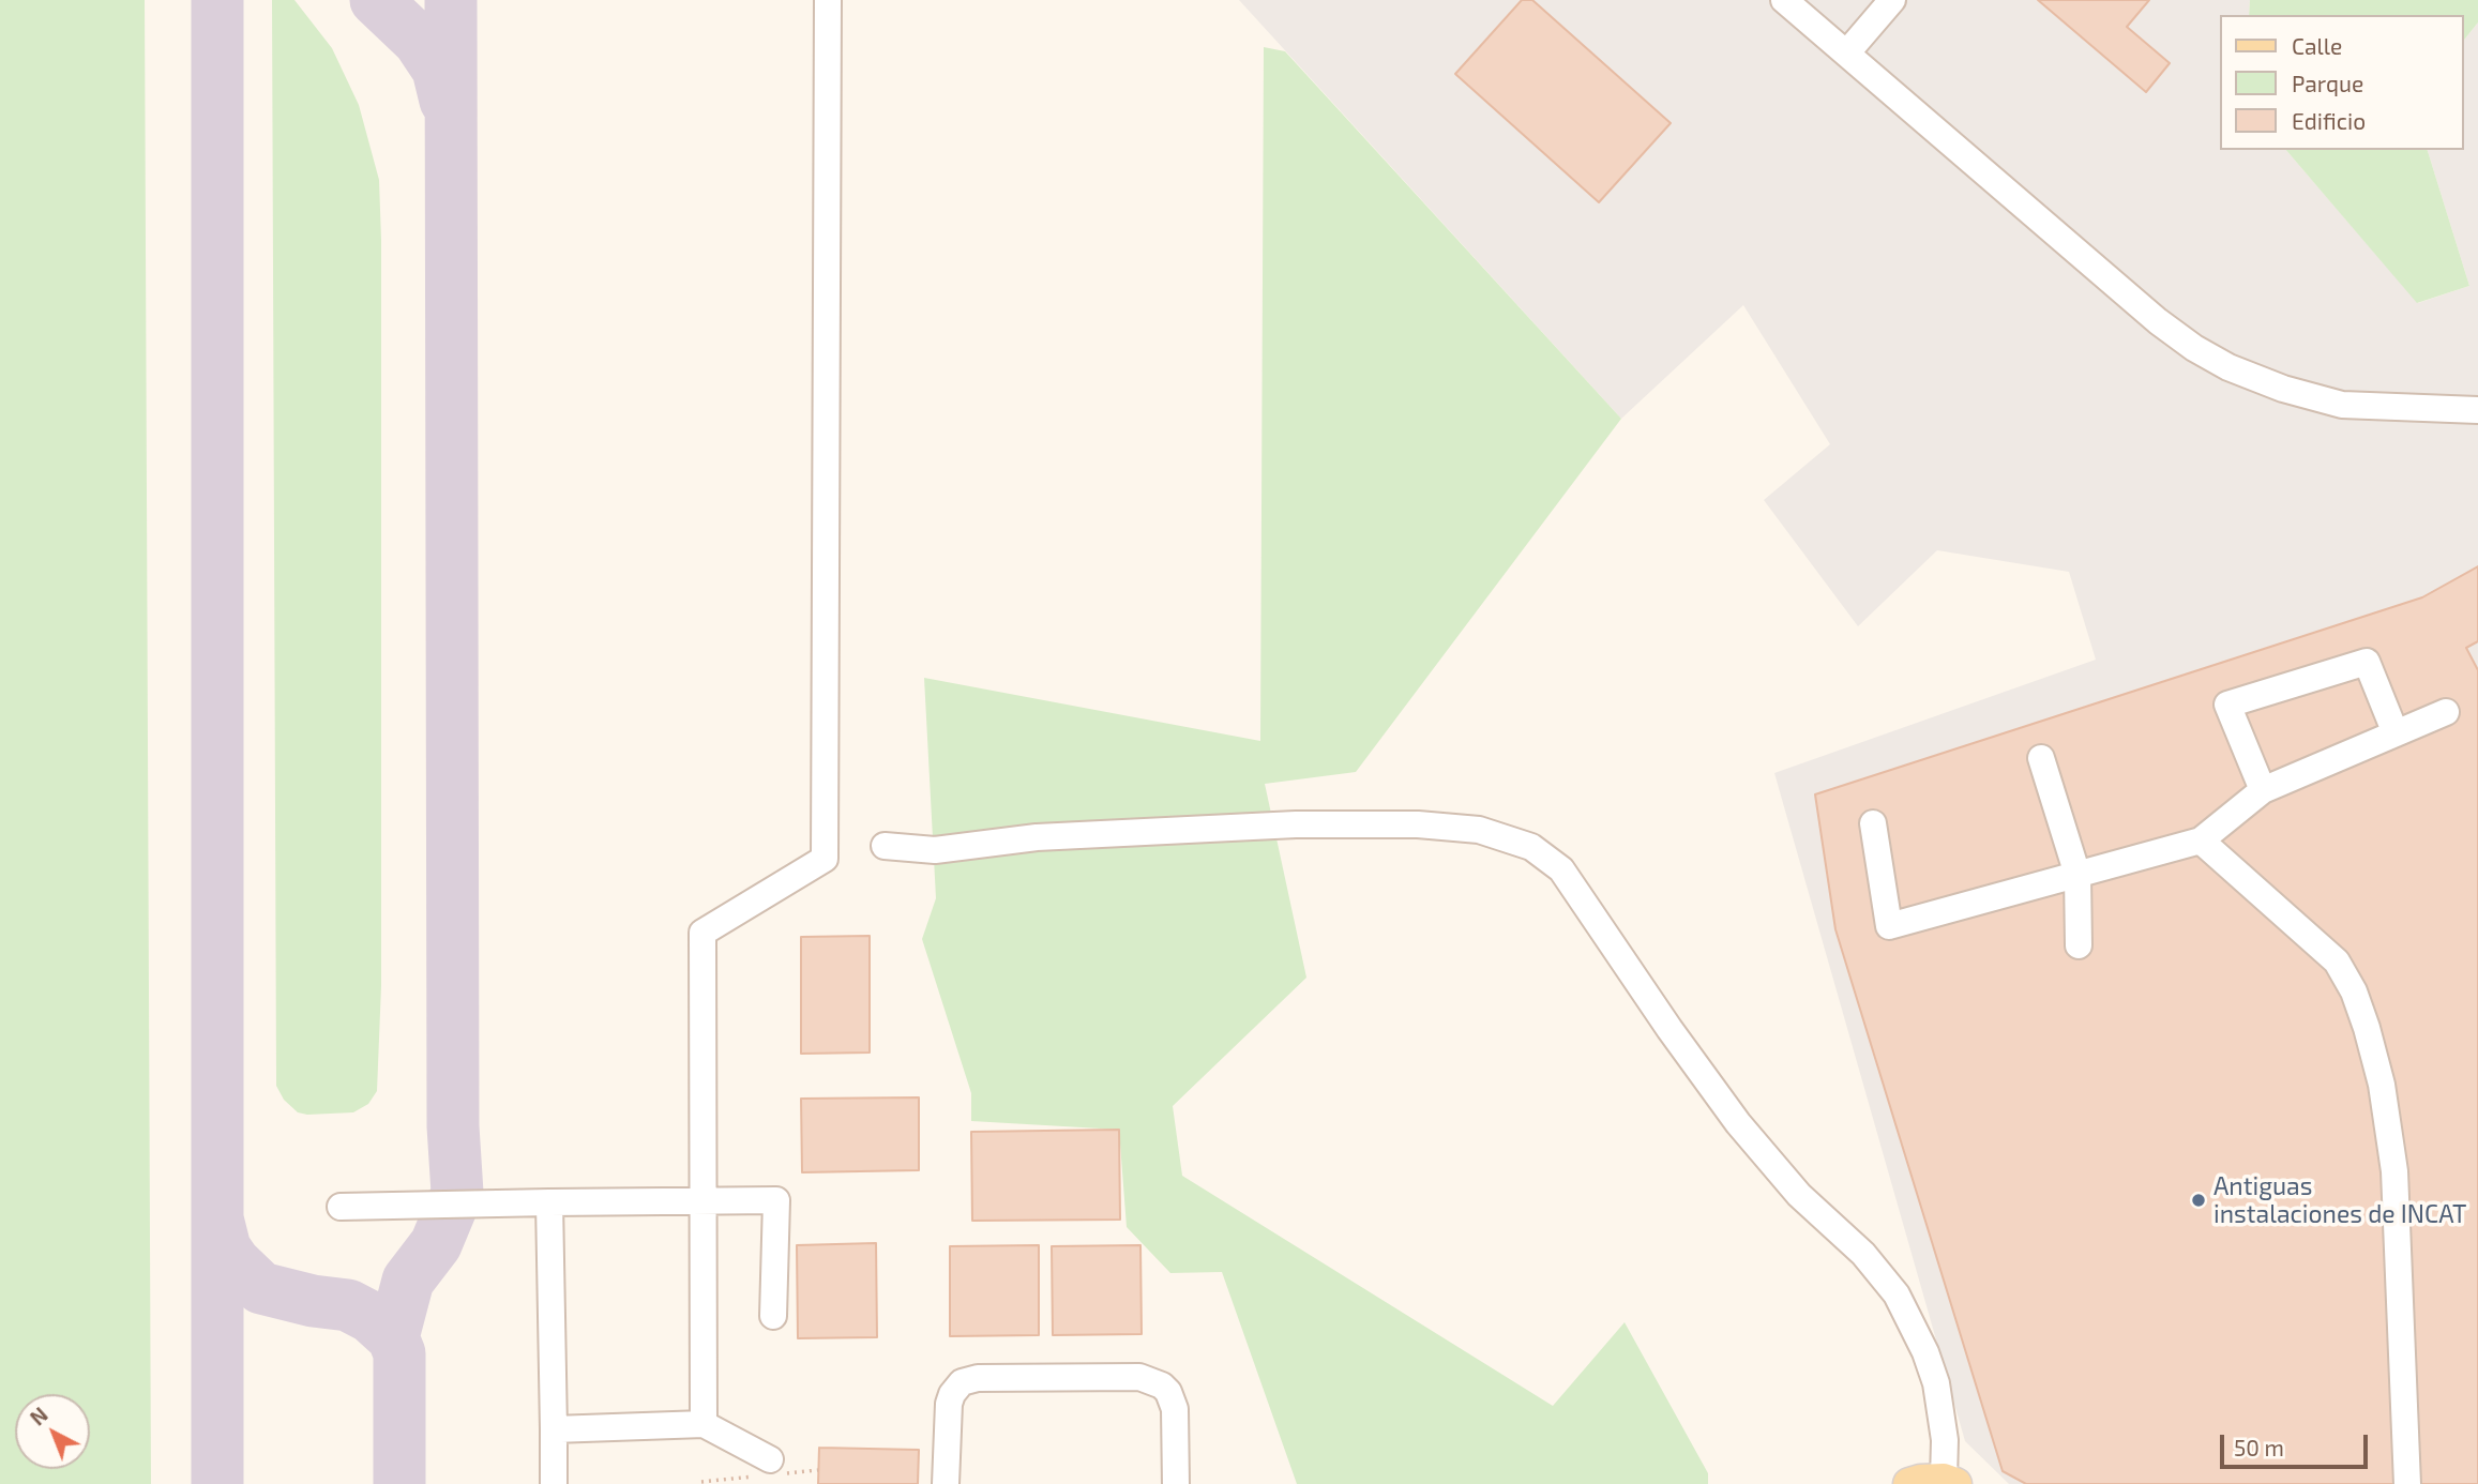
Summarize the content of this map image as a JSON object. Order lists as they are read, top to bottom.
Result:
{
  "places": ["Antiguas instalaciones de INCAT"],
  "legend": ["Calle", "Parque", "Edificio"],
  "scale_bar": "50 m",
  "north": "top left"
}
